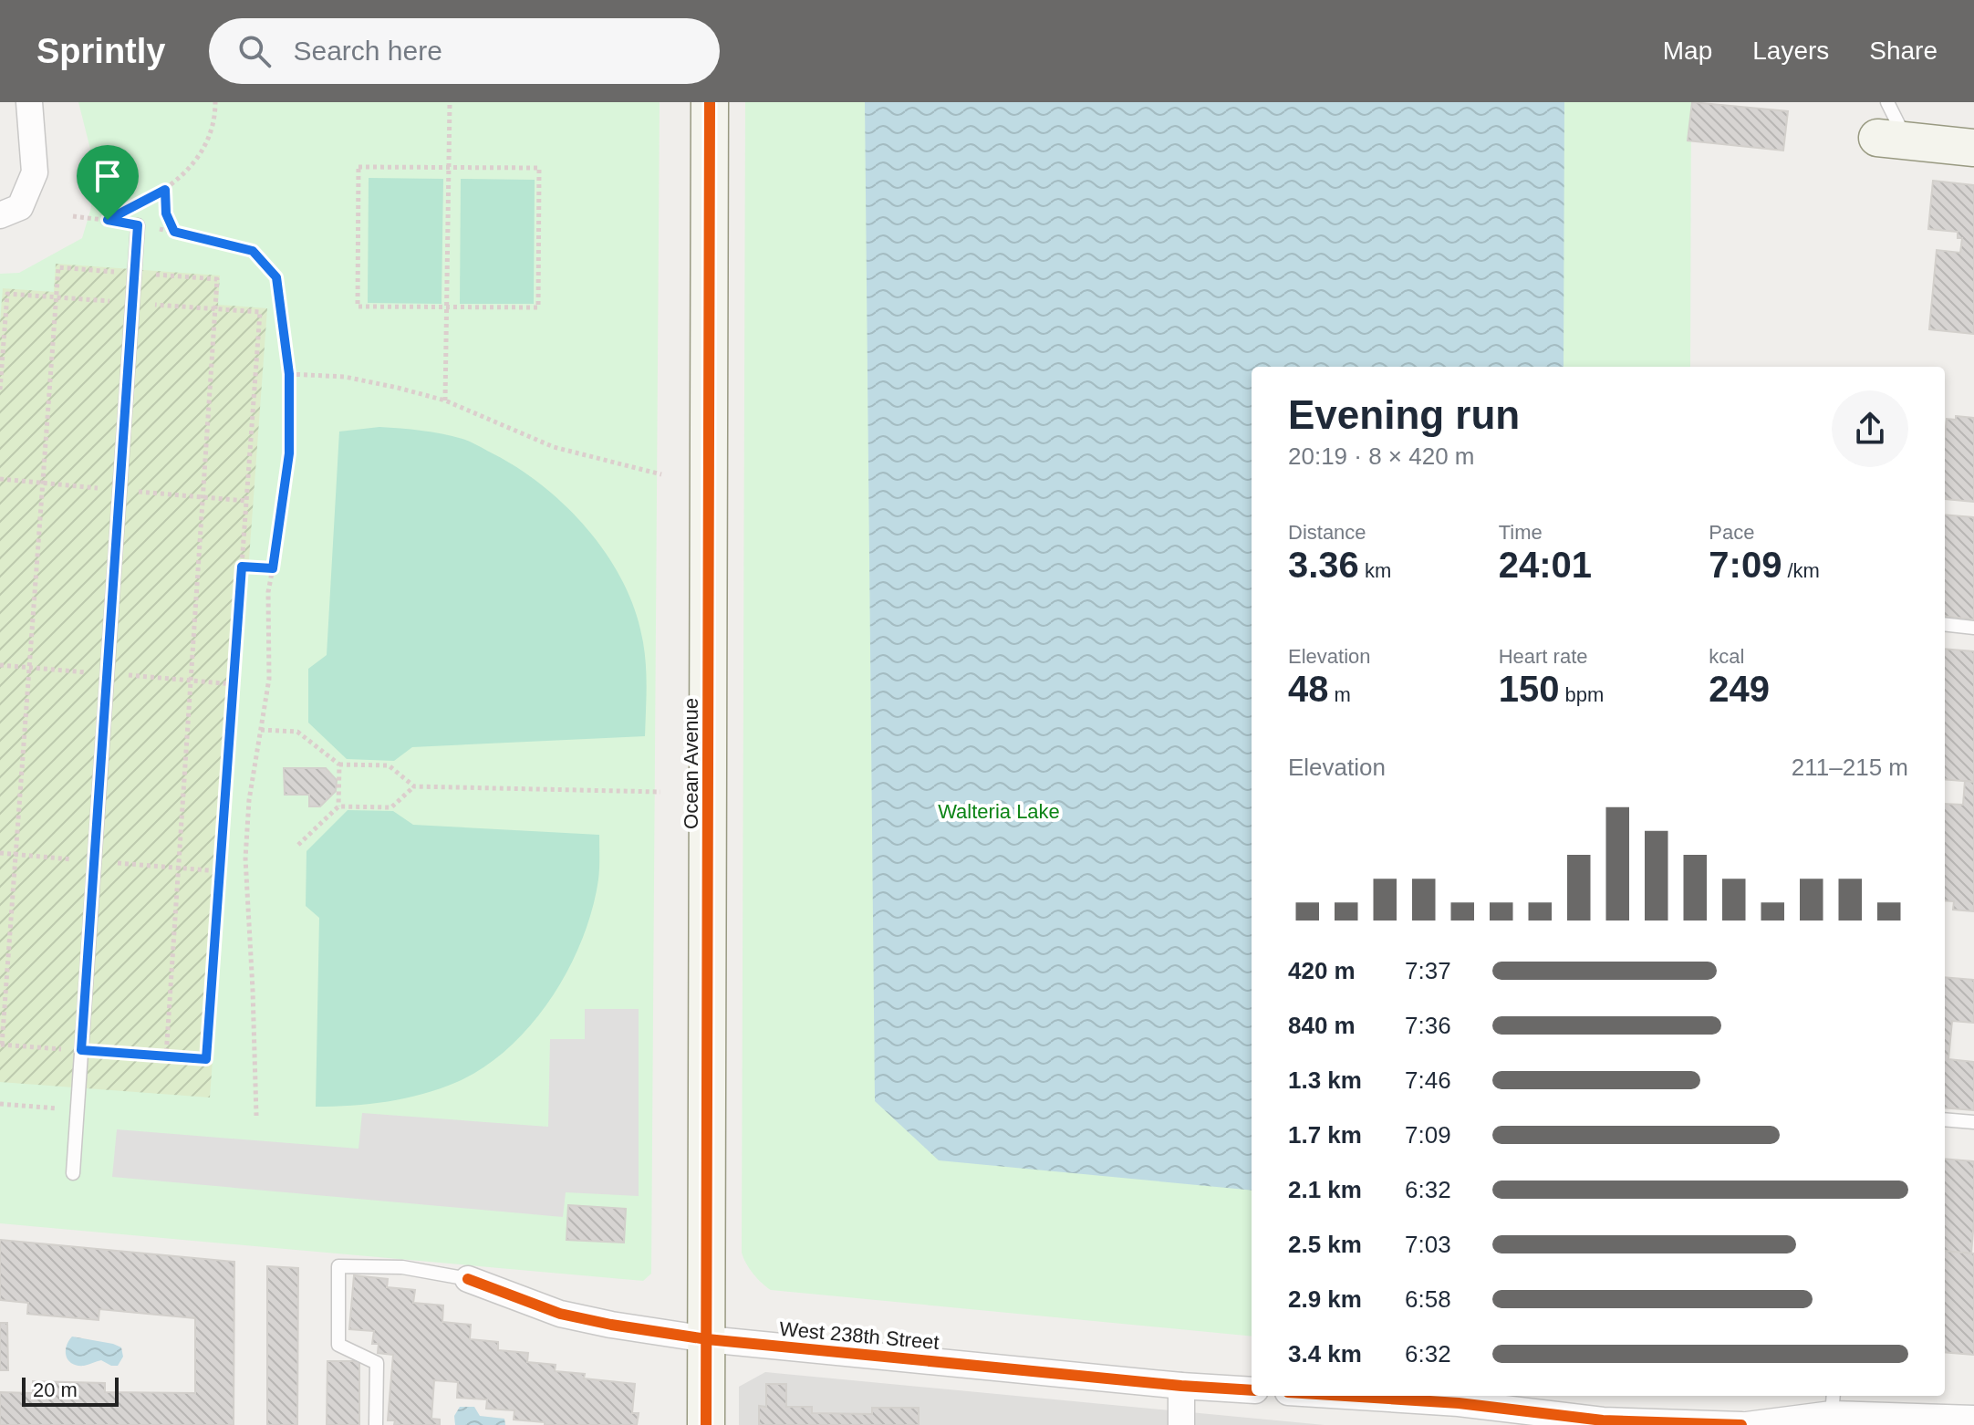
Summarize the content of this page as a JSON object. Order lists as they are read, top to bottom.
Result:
{
  "streets": {
    "street": ["Ocean Avenue", "West 238th Street"]
  },
  "crossings": [
    ["Ocean Avenue", "West 238th Street"]
  ],
  "parks": ["Walteria Lake"],
  "scale_bar": "20 m",
  "page": {
    "header": "Sprintly",
    "search": "Search here",
    "nav": ["Map", "Layers", "Share"],
    "heading": ["Evening run", "20:19 · 8 × 420 m"],
    "stats": [
      ["Distance", "3.36 km"],
      ["Time", "24:01"],
      ["Pace", "7:09 /km"],
      ["Elevation", "48 m"],
      ["Heart rate", "150 bpm"],
      ["kcal", "249"]
    ],
    "chart": ["Elevation", "211–215 m"],
    "list": [
      {
        "name": "420 m",
        "note": "7:37"
      },
      {
        "name": "840 m",
        "note": "7:36"
      },
      {
        "name": "1.3 km",
        "note": "7:46"
      },
      {
        "name": "1.7 km",
        "note": "7:09"
      },
      {
        "name": "2.1 km",
        "note": "6:32"
      },
      {
        "name": "2.5 km",
        "note": "7:03"
      },
      {
        "name": "2.9 km",
        "note": "6:58"
      },
      {
        "name": "3.4 km",
        "note": "6:32"
      }
    ],
    "scale": "20 m"
  }
}
